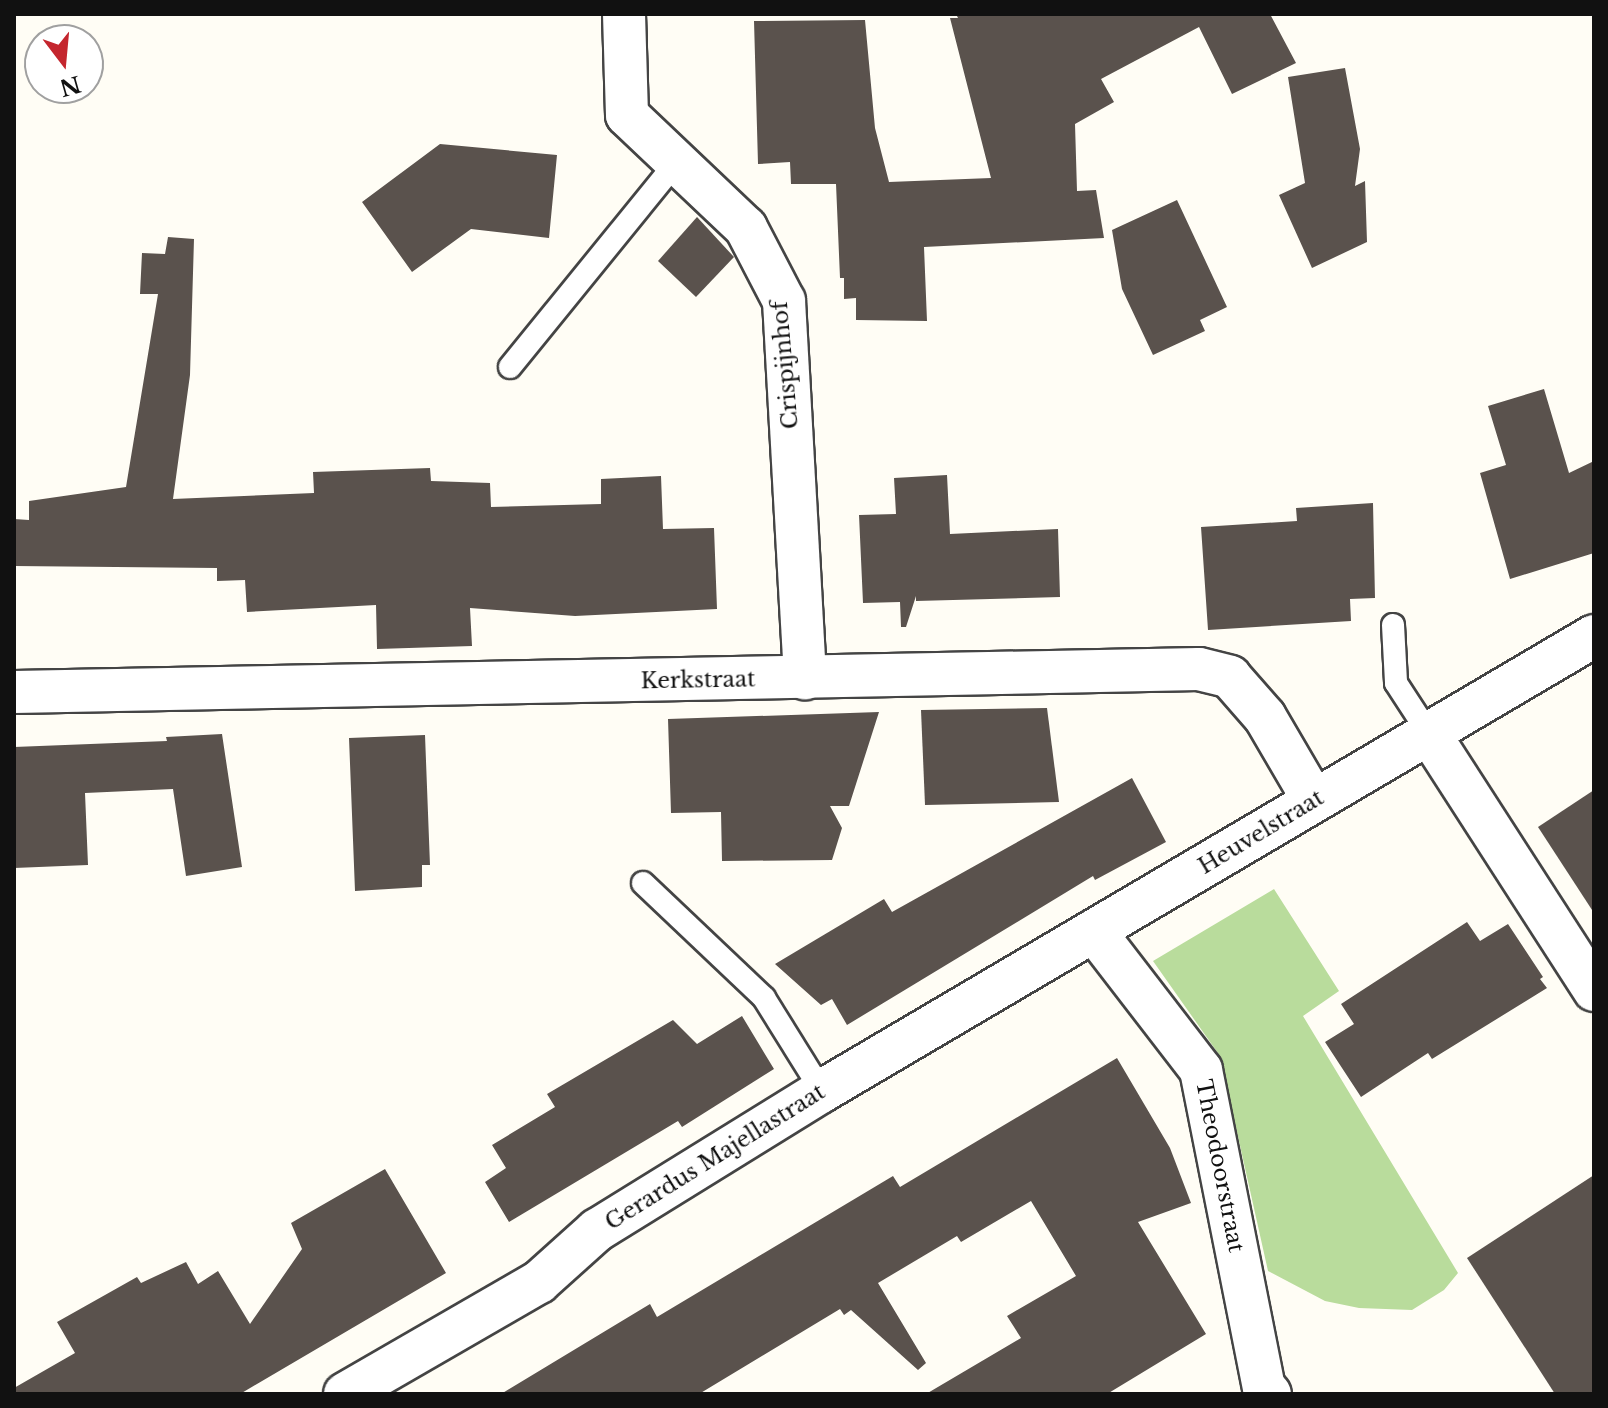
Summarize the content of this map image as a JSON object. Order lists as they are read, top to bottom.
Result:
{
  "streets": {
    "street": [
      "Crispijnhof",
      "Kerkstraat",
      "Heuvelstraat",
      "Gerardus Majellastraat",
      "Theodoorstraat"
    ]
  },
  "crossings": [
    ["Crispijnhof", "Kerkstraat"],
    ["Kerkstraat", "Heuvelstraat"],
    ["Heuvelstraat", "Gerardus Majellastraat"],
    ["Heuvelstraat", "Theodoorstraat"],
    ["Gerardus Majellastraat", "Theodoorstraat"]
  ],
  "north": "bottom"
}
